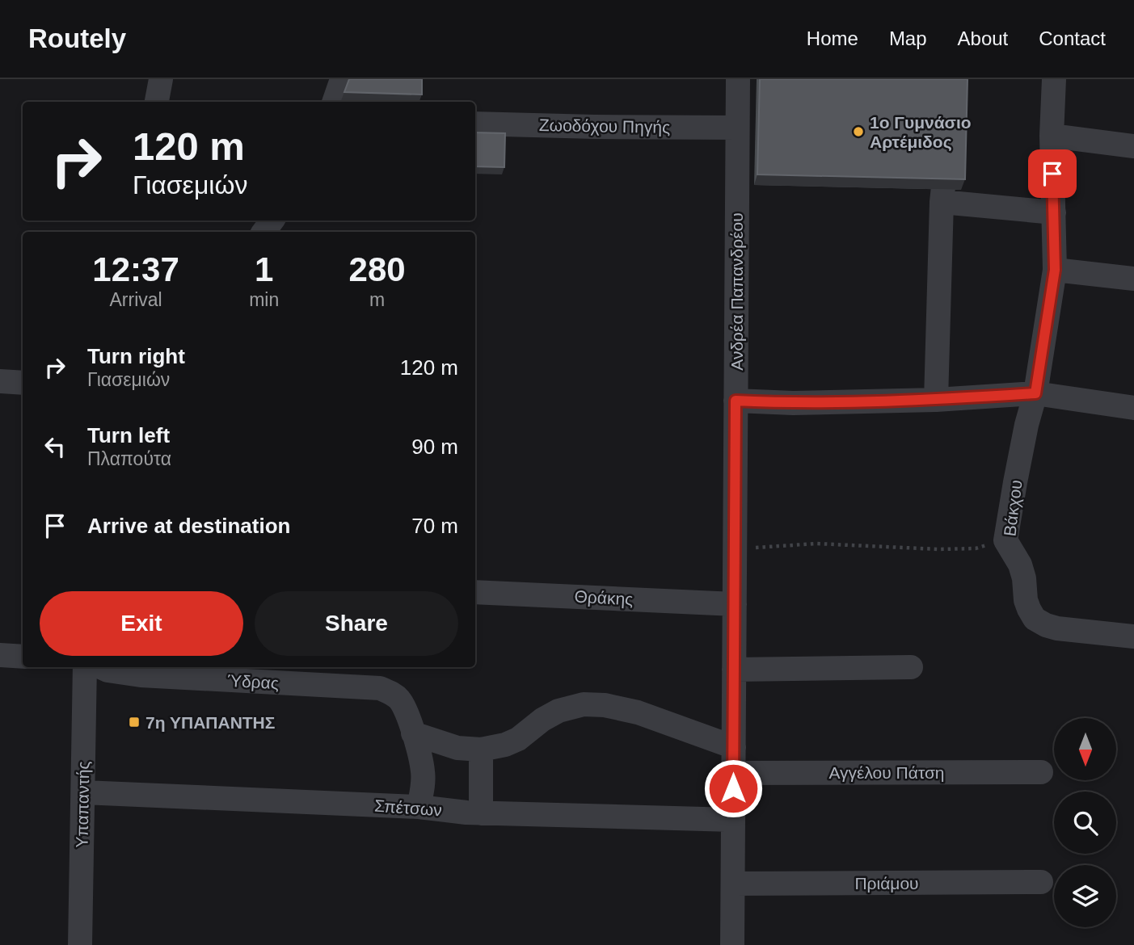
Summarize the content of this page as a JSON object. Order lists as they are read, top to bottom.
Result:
{
  "streets": {
    "street": [
      "Ζωοδόχου Πηγής",
      "Ανδρέα Παπανδρέου",
      "Βάκχου",
      "Θράκης",
      "Ύδρας",
      "Αγγέλου Πάτση",
      "Υπαπαντής",
      "Σπέτσων",
      "Πριάμου"
    ]
  },
  "crossings": [
    ["Ζωοδόχου Πηγής", "Ανδρέα Παπανδρέου"],
    ["Ανδρέα Παπανδρέου", "Θράκης"],
    ["Ανδρέα Παπανδρέου", "Αγγέλου Πάτση"],
    ["Ανδρέα Παπανδρέου", "Σπέτσων"],
    ["Ανδρέα Παπανδρέου", "Πριάμου"],
    ["Υπαπαντής", "Σπέτσων"]
  ],
  "places": {
    "other": ["1ο Γυμνάσιο Αρτέμιδος"],
    "transit": ["7η ΥΠΑΠΑΝΤΗΣ"]
  },
  "north": "bottom",
  "page": {
    "header": "Routely",
    "nav": [
      "Home",
      "Map",
      "About",
      "Contact"
    ],
    "turn": ["120 m", "Γιασεμιών"],
    "eta": [
      "12:37",
      "Arrival",
      "1",
      "min",
      "280",
      "m"
    ],
    "list": [
      {
        "name": "Turn right",
        "note": "Γιασεμιών",
        "value": "120 m"
      },
      {
        "name": "Turn left",
        "note": "Πλαπούτα",
        "value": "90 m"
      },
      {
        "name": "Arrive at destination",
        "value": "70 m"
      }
    ],
    "buttons": ["Exit", "Share"]
  }
}
